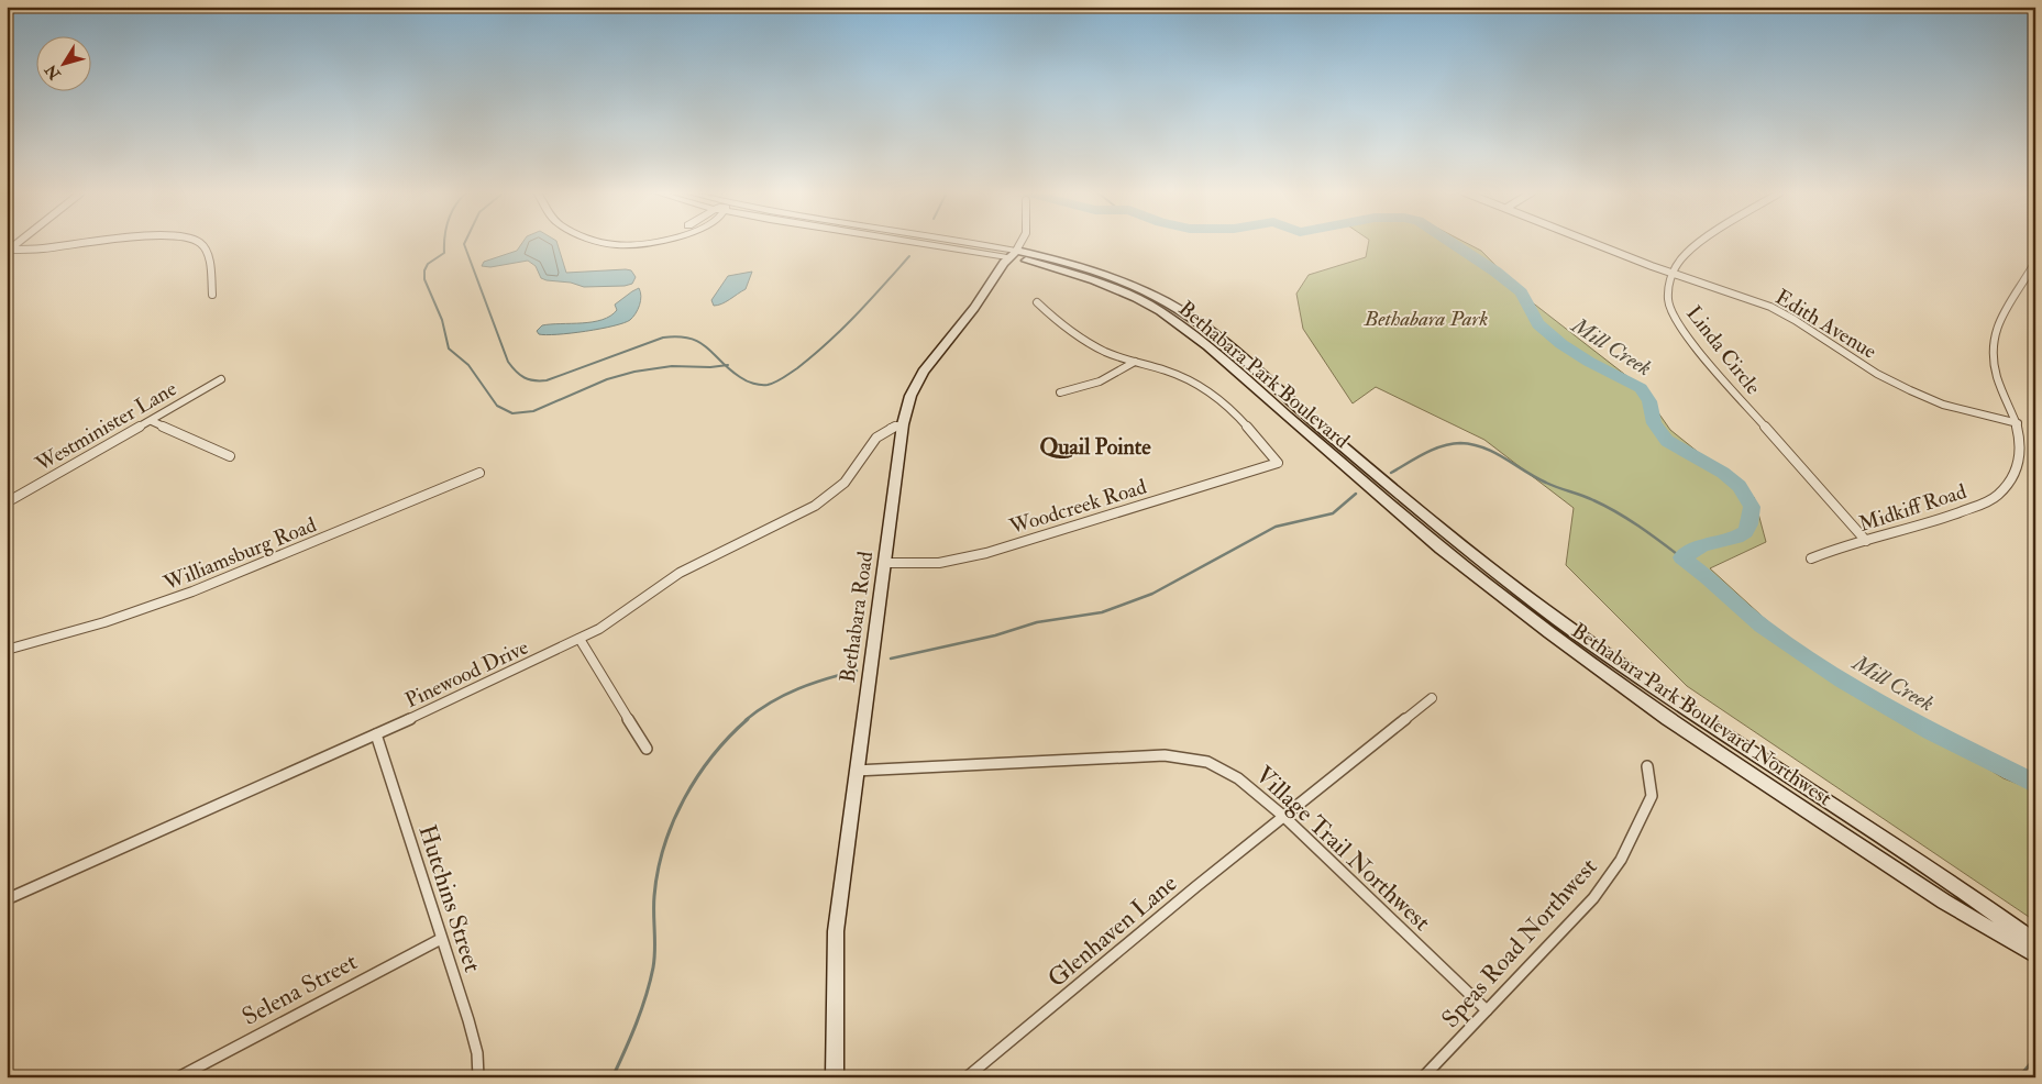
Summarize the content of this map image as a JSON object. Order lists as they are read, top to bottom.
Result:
{
  "streets": {
    "main road": ["Bethabara Park Boulevard", "Bethabara Road", "Bethabara Park Boulevard Northwest"],
    "street": [
      "Edith Avenue",
      "Linda Circle",
      "Westminister Lane",
      "Woodcreek Road",
      "Midkiff Road",
      "Williamsburg Road",
      "Pinewood Drive",
      "Village Trail Northwest",
      "Hutchins Street",
      "Glenhaven Lane",
      "Speas Road Northwest",
      "Selena Street"
    ]
  },
  "crossings": [
    ["Edith Avenue", "Linda Circle"],
    ["Edith Avenue", "Midkiff Road"],
    ["Linda Circle", "Midkiff Road"],
    ["Bethabara Park Boulevard", "Bethabara Road"],
    ["Bethabara Park Boulevard", "Bethabara Park Boulevard Northwest"],
    ["Woodcreek Road", "Bethabara Road"],
    ["Bethabara Road", "Pinewood Drive"],
    ["Bethabara Road", "Village Trail Northwest"],
    ["Pinewood Drive", "Hutchins Street"],
    ["Village Trail Northwest", "Glenhaven Lane"],
    ["Village Trail Northwest", "Speas Road Northwest"],
    ["Hutchins Street", "Selena Street"]
  ],
  "districts": ["Quail Pointe"],
  "water": ["Mill Creek"],
  "parks": ["Bethabara Park"],
  "north": "bottom left"
}
